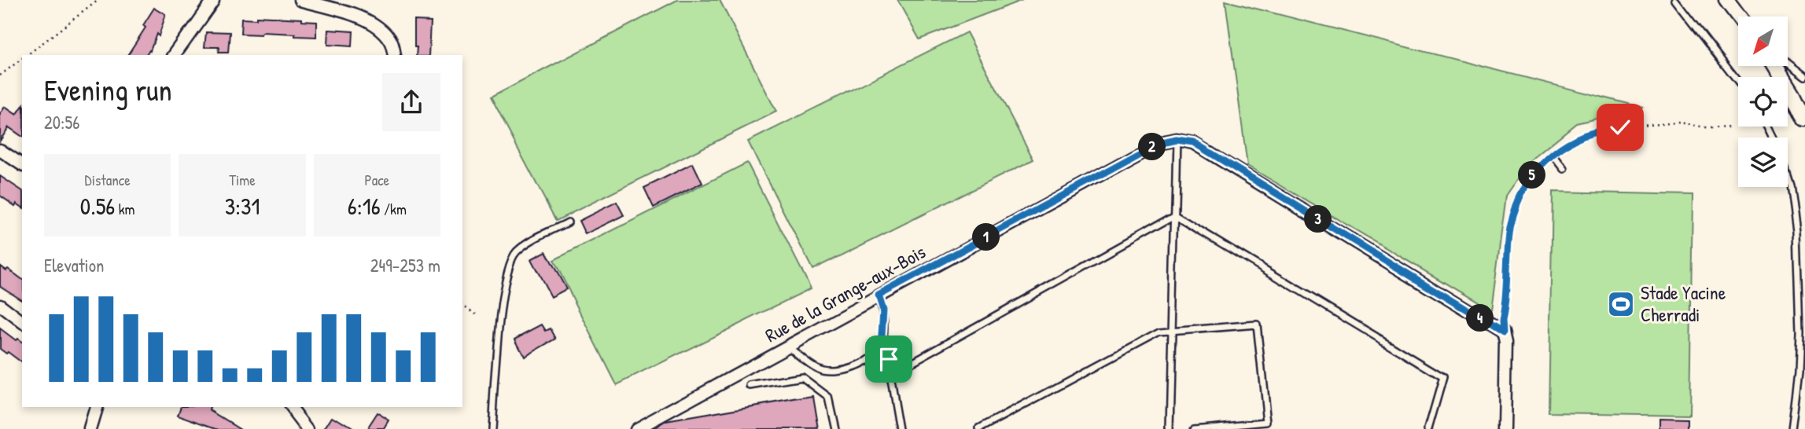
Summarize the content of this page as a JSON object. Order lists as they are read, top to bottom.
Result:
{
  "streets": {
    "street": ["Rue de la Grange-aux-Bois"]
  },
  "places": {
    "sports": ["Stade Yacine Cherradi"]
  },
  "north": "bottom left",
  "page": {
    "heading": ["Evening run", "20:56"],
    "pins": [
      "2",
      "5",
      "3",
      "1",
      "4"
    ],
    "stats": [
      ["Distance", "0.56 km"],
      ["Time", "3:31"],
      ["Pace", "6:16 /km"]
    ],
    "chart": ["Elevation", "249–253 m"]
  }
}
